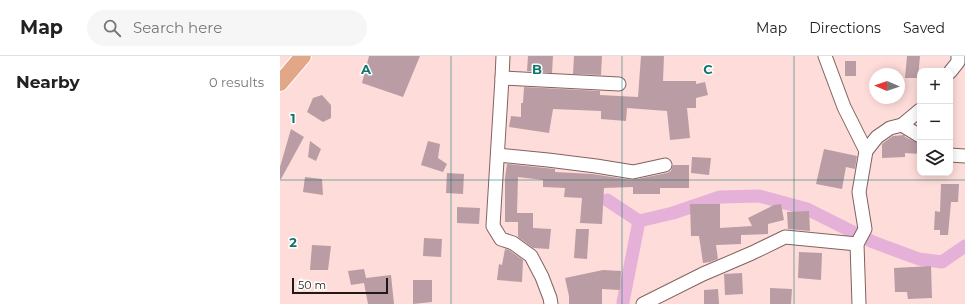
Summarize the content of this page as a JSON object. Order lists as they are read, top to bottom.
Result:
{
  "scale_bar": "50 m",
  "north": "left",
  "page": {
    "header": "Map",
    "search": "Search here",
    "nav": ["Map", "Directions", "Saved"],
    "heading": ["Nearby", "0 results"],
    "map_buttons": ["+", "−"],
    "scale": "50 m"
  },
  "grid": {
    "columns": ["A", "B", "C"],
    "rows": ["1", "2"]
  }
}
